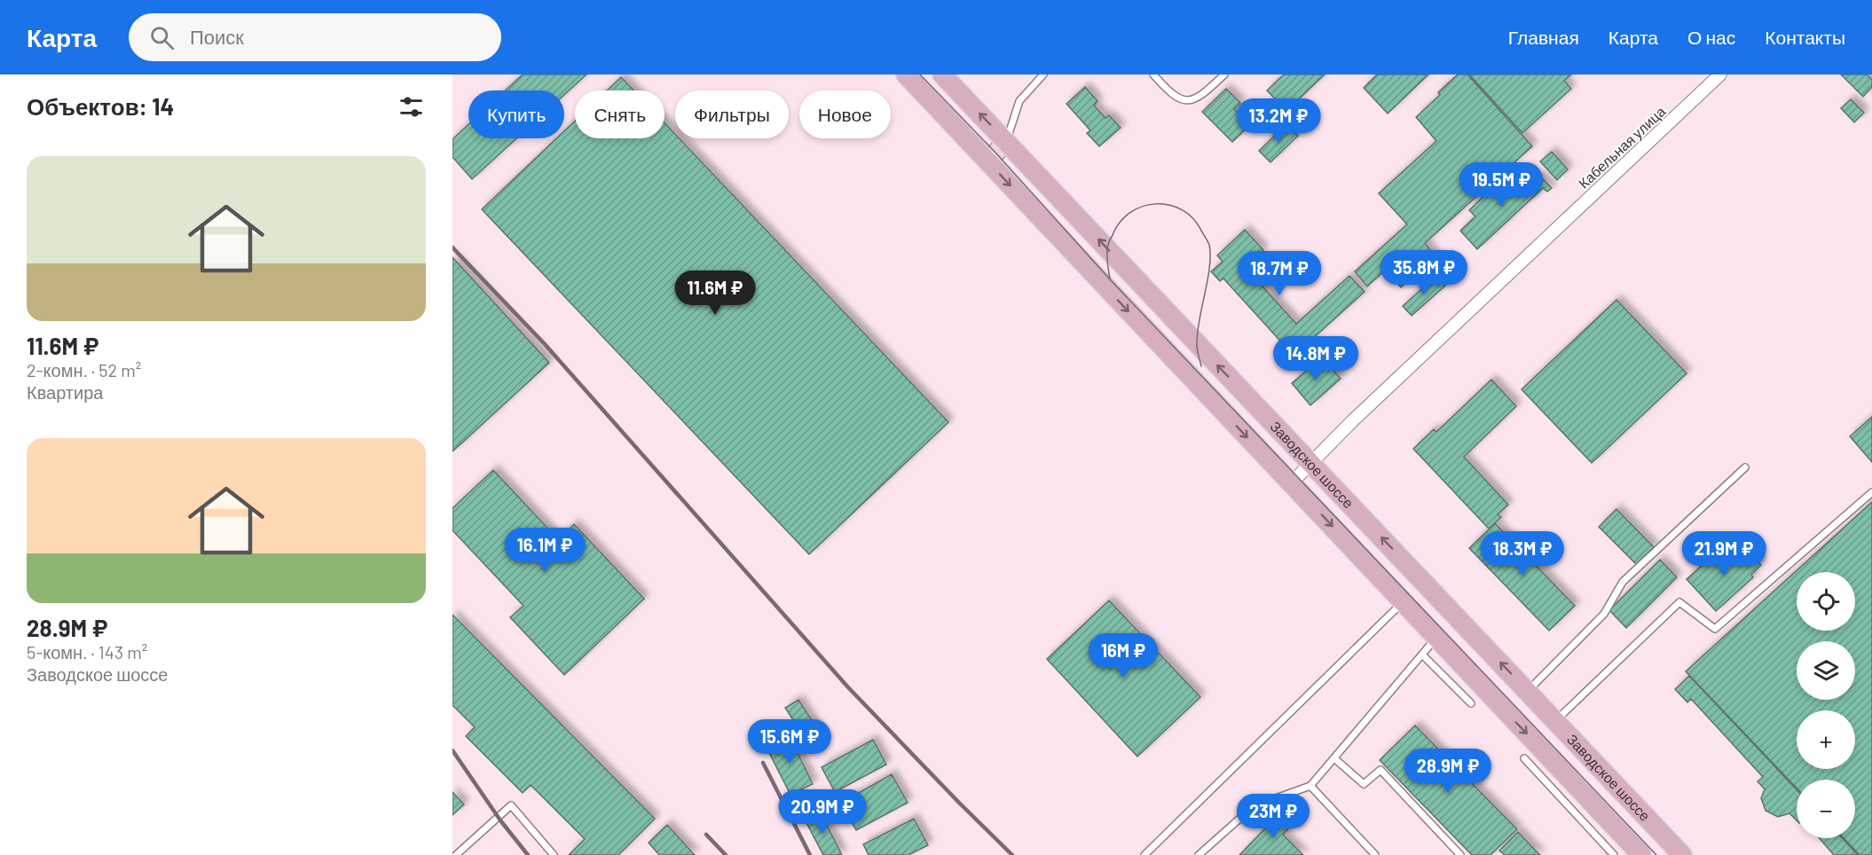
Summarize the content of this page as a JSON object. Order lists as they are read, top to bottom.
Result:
{
  "streets": {
    "main road": ["Заводское шоссе"],
    "street": ["Кабельная улица"]
  },
  "crossings": [
    ["Кабельная улица", "Заводское шоссе"]
  ],
  "page": {
    "header": "Карта",
    "search": "Поиск",
    "nav": [
      "Главная",
      "Карта",
      "О нас",
      "Контакты"
    ],
    "heading": "Объектов: 14",
    "chip": [
      "Купить",
      "Снять",
      "Фильтры",
      "Новое"
    ],
    "price": [
      "13.2M ₽",
      "19.5M ₽",
      "35.8M ₽",
      "18.7M ₽",
      "11.6M ₽",
      "14.8M ₽",
      "16.1M ₽",
      "18.3M ₽",
      "21.9M ₽",
      "16M ₽",
      "15.6M ₽",
      "28.9M ₽",
      "20.9M ₽",
      "23M ₽"
    ],
    "list": [
      {
        "name": "11.6M ₽",
        "note": "2-комн. · 52 m² · Квартира"
      },
      {
        "name": "28.9M ₽",
        "note": "5-комн. · 143 m² · Заводское шоссе"
      }
    ],
    "map_buttons": ["+", "−"]
  }
}
